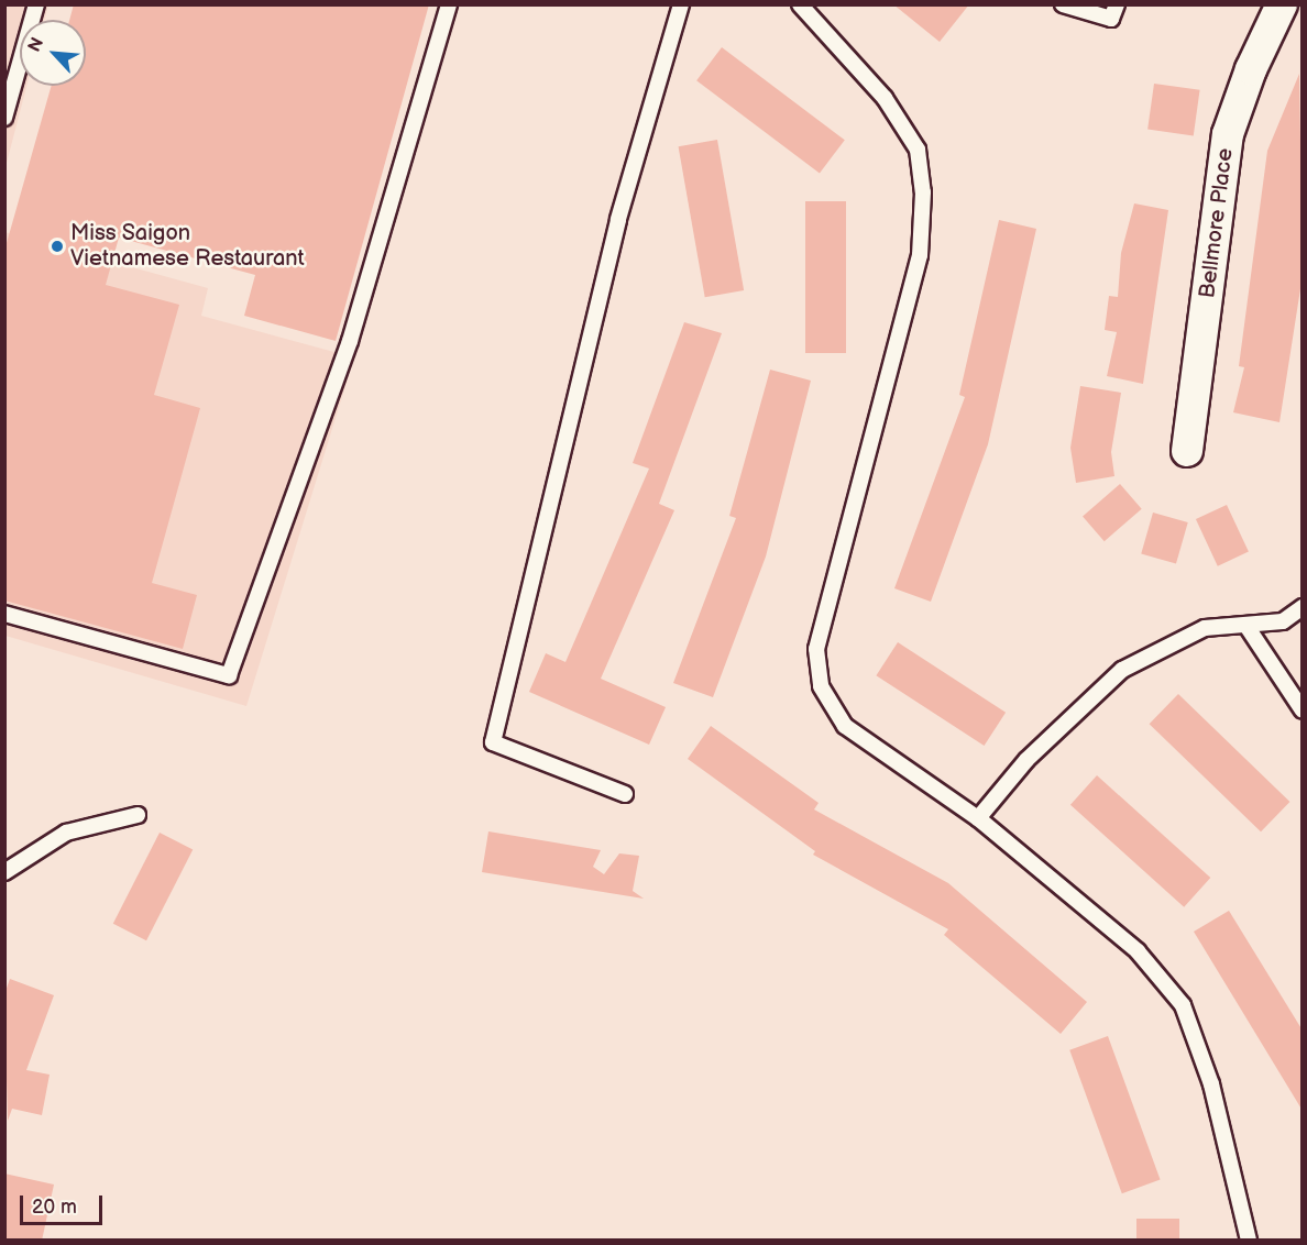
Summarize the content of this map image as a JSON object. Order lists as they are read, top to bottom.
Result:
{
  "streets": {
    "street": ["Bellmore Place"]
  },
  "places": ["Miss Saigon Vietnamese Restaurant"],
  "scale_bar": "20 m",
  "north": "top left"
}
